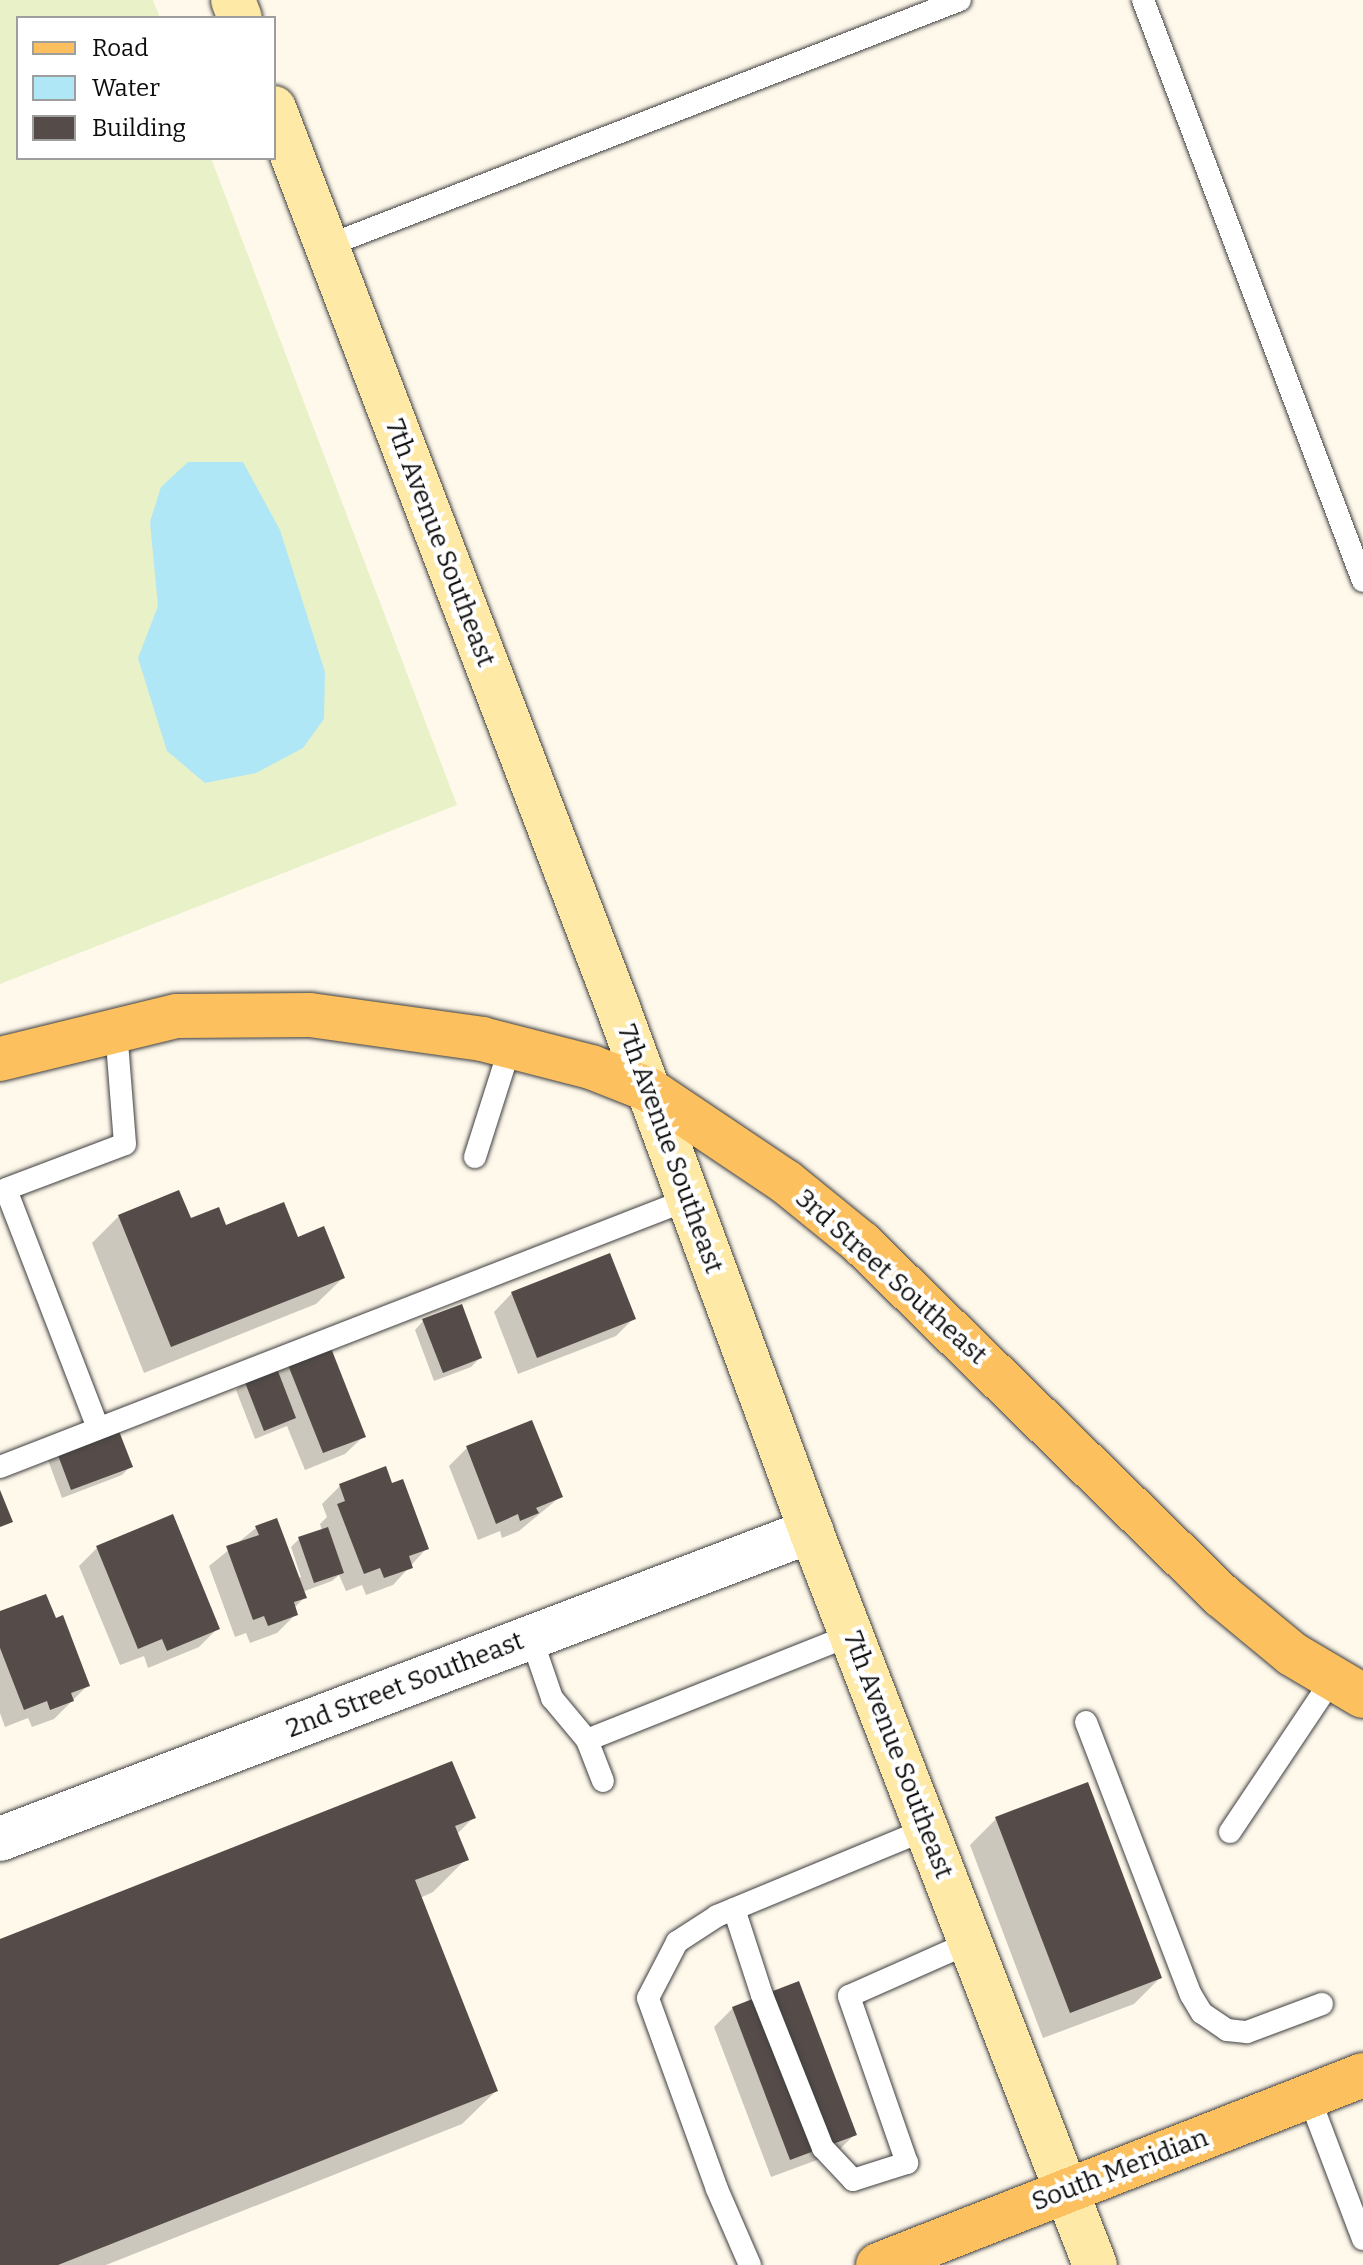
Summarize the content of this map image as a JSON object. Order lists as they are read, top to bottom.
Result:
{
  "streets": {
    "main road": ["3rd Street Southeast", "South Meridian"],
    "street": ["7th Avenue Southeast", "2nd Street Southeast"]
  },
  "crossings": [
    ["7th Avenue Southeast", "3rd Street Southeast"],
    ["7th Avenue Southeast", "2nd Street Southeast"],
    ["7th Avenue Southeast", "South Meridian"]
  ],
  "legend": ["Road", "Water", "Building"]
}
